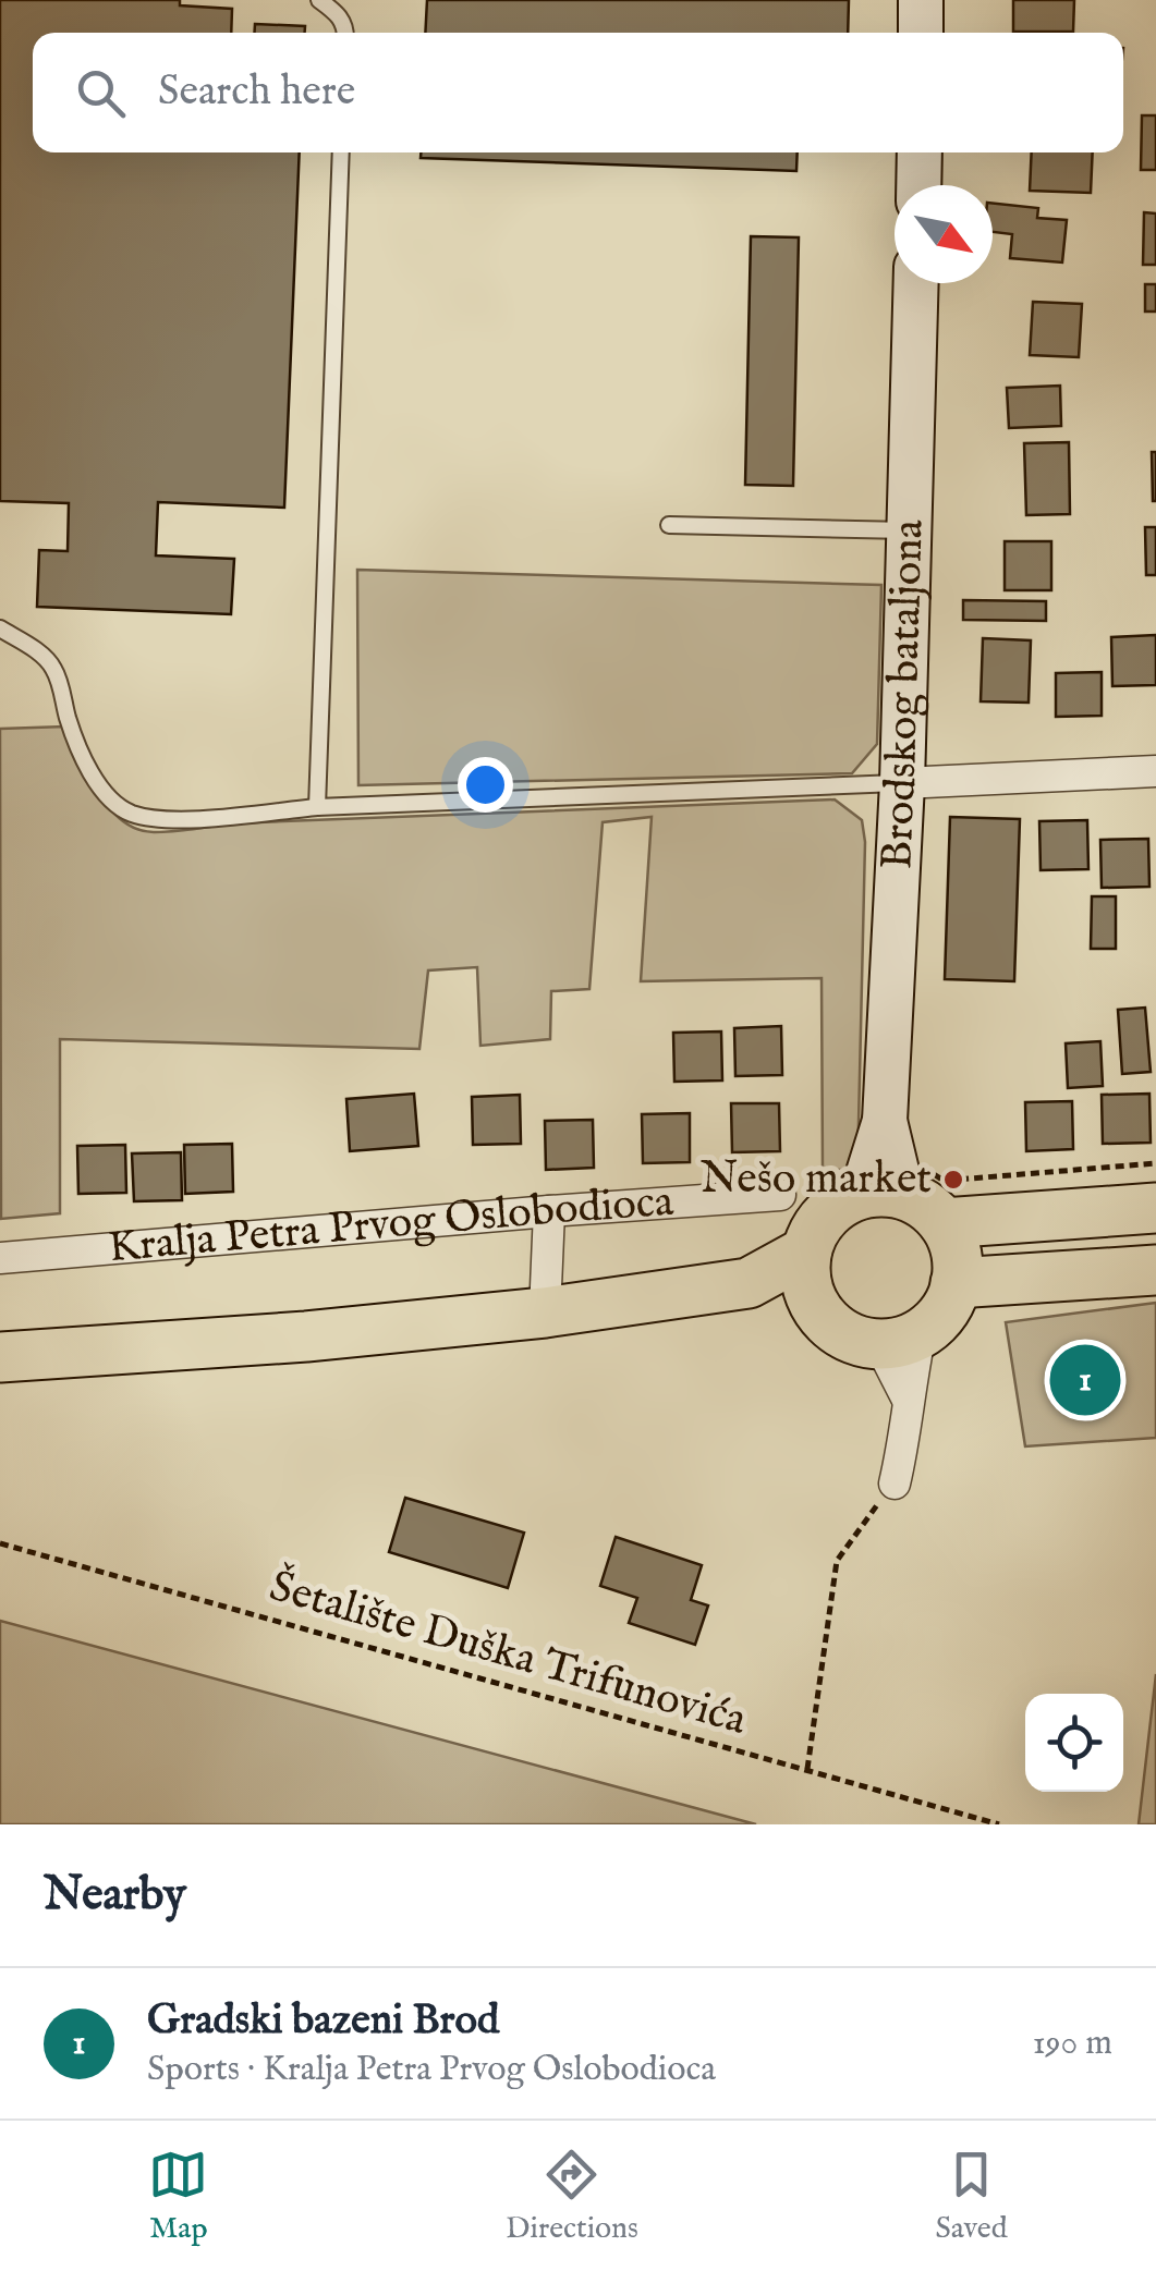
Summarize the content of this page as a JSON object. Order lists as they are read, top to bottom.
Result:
{
  "streets": {
    "street": ["Brodskog bataljona", "Kralja Petra Prvog Oslobodioca"],
    "path": ["Šetalište Duška Trifunovića"]
  },
  "places": ["Nešo market"],
  "north": "bottom right",
  "page": {
    "search": "Search here",
    "pins": "1",
    "heading": "Nearby",
    "list": [
      {
        "mark": "1",
        "name": "Gradski bazeni Brod",
        "note": "Sports · Kralja Petra Prvog Oslobodioca",
        "value": "190 m"
      }
    ],
    "nav": ["Map", "Directions", "Saved"]
  }
}
